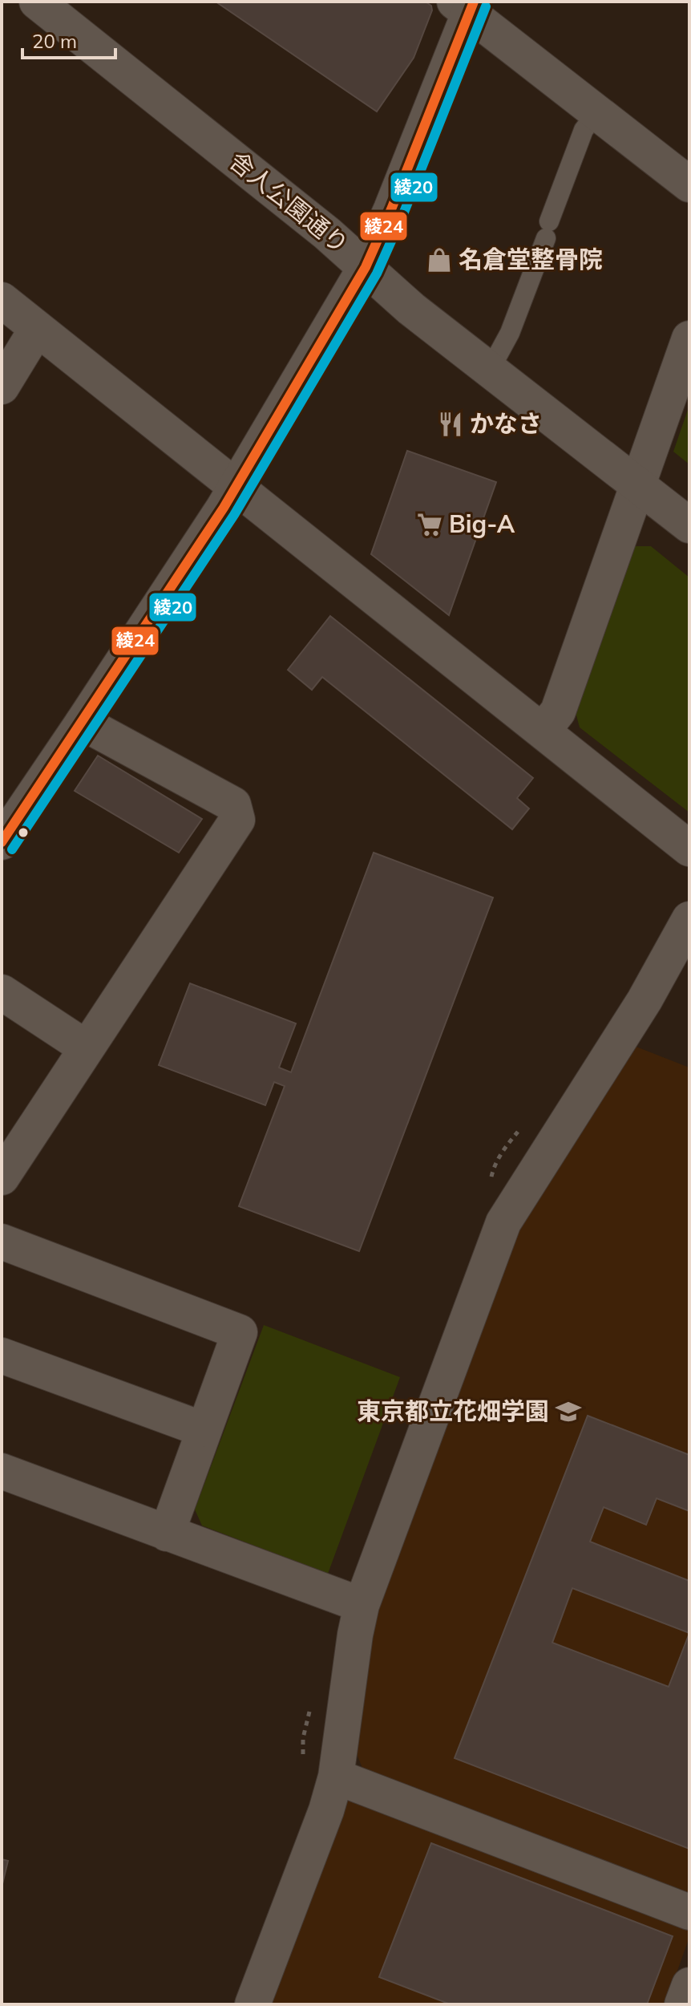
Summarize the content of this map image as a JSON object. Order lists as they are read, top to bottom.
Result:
{
  "streets": {
    "street": ["舎人公園通り"]
  },
  "places": {
    "shop": ["名倉堂整骨院"],
    "restaurant": ["かなさ"],
    "supermarket": ["Big-A"],
    "school or university": ["東京都立花畑学園"]
  },
  "lines": ["transit line 綾24", "transit line 綾20"],
  "scale_bar": "20 m"
}
